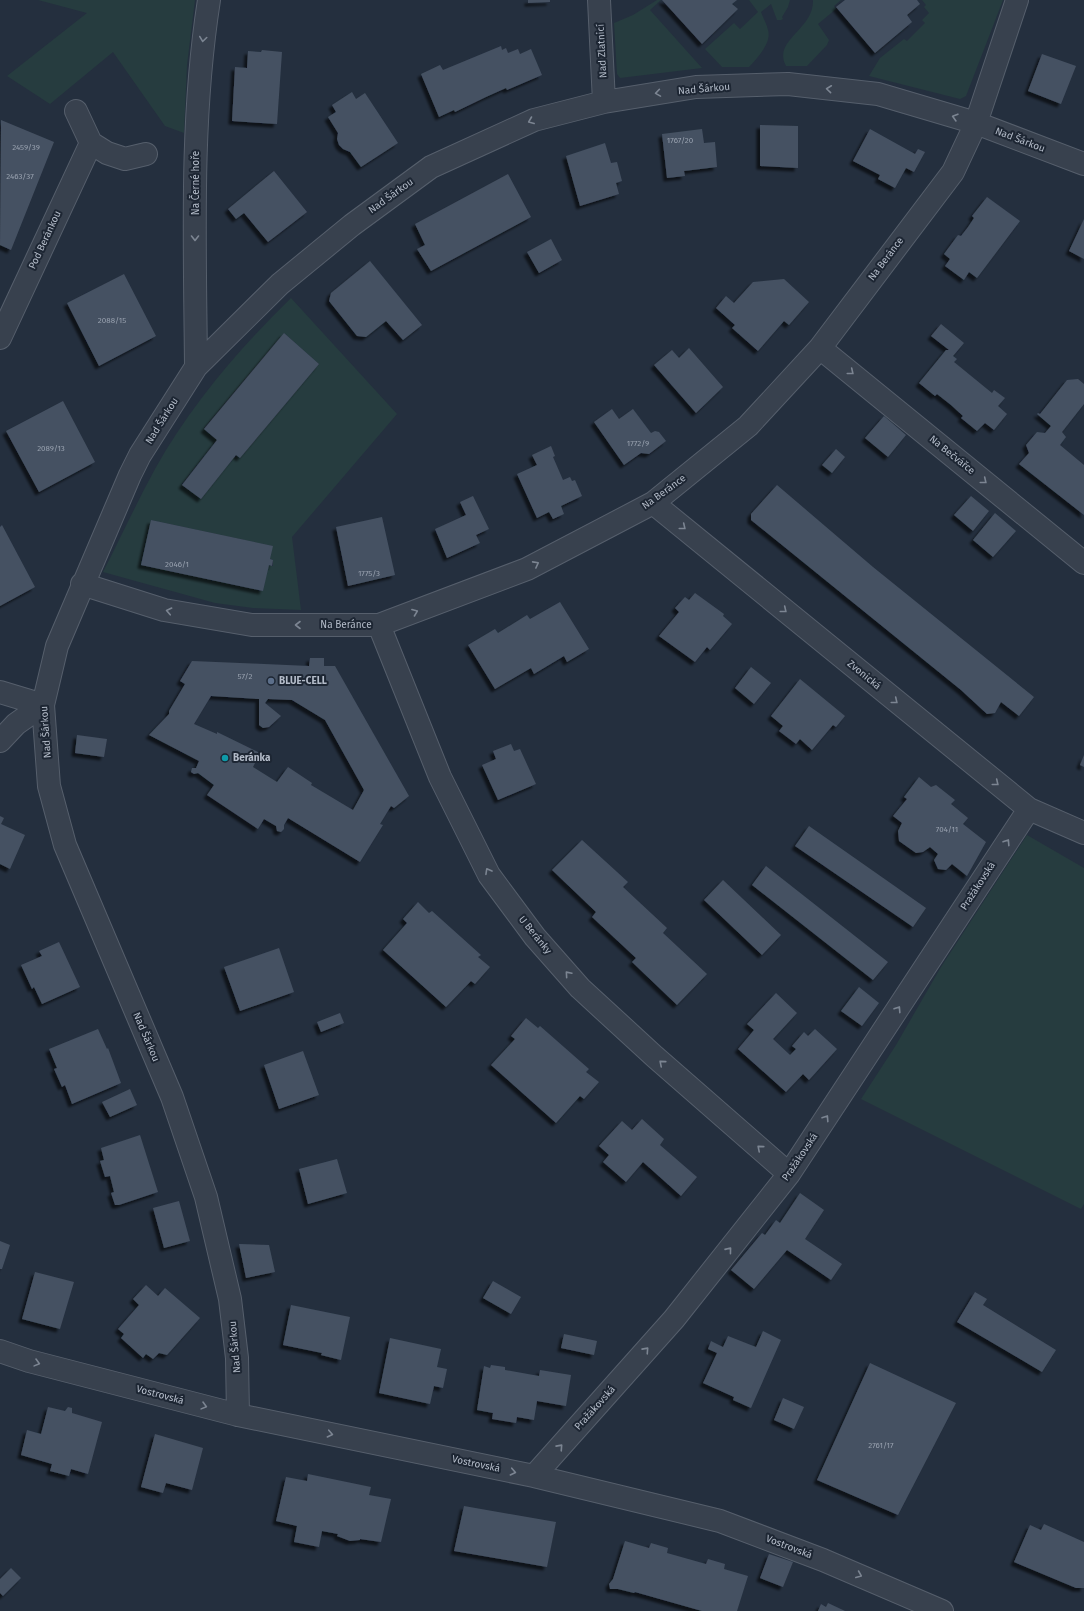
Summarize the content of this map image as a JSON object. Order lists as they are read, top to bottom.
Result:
{
  "streets": {
    "street": [
      "Nad Zlatnicí",
      "Nad Šárkou",
      "Na Černé hoře",
      "Pod Beránkou",
      "Na Beránce",
      "Na Bečvářce",
      "Zvonická",
      "Pražákovská",
      "U Beránky",
      "Vostrovská"
    ]
  },
  "crossings": [
    ["Nad Zlatnicí", "Nad Šárkou"],
    ["Nad Šárkou", "Na Černé hoře"],
    ["Nad Šárkou", "Na Beránce"],
    ["Nad Šárkou", "Vostrovská"],
    ["Na Beránce", "Na Bečvářce"],
    ["Na Beránce", "Zvonická"],
    ["Na Beránce", "U Beránky"],
    ["Zvonická", "Pražákovská"],
    ["Pražákovská", "U Beránky"],
    ["Pražákovská", "Vostrovská"]
  ],
  "one_way": [
    "Nad Šárkou",
    "Na Černé hoře",
    "Na Bečvářce",
    "Zvonická",
    "Pražákovská",
    "U Beránky",
    "Vostrovská"
  ],
  "places": ["BLUE-CELL", "Beránka"],
  "house_numbers": [
    "1767/20",
    "2459/39",
    "2463/37",
    "2088/15",
    "1772/9",
    "2089/13",
    "2046/1",
    "1775/3",
    "57/2",
    "704/11",
    "2761/17"
  ]
}
